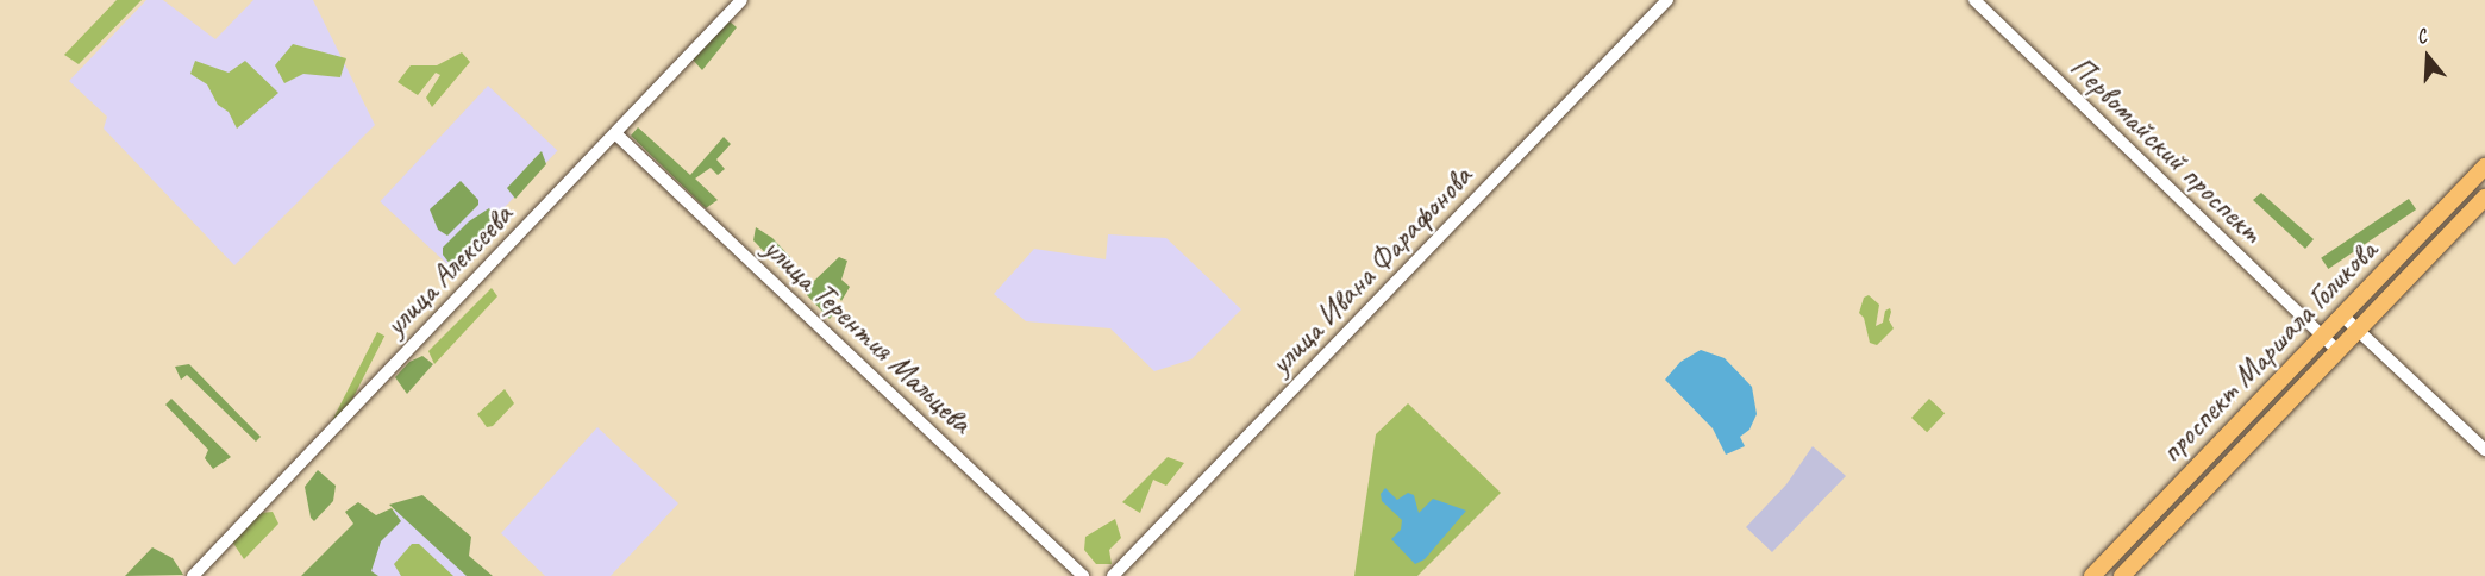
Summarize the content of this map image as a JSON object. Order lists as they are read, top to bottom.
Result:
{
  "streets": {
    "main road": ["проспект Маршала Голикова"],
    "street": [
      "Первомайский проспект",
      "улица Алексеева",
      "улица Ивана Фарафонова",
      "улица Терентия Мальцева"
    ]
  },
  "crossings": [
    ["Первомайский проспект", "проспект Маршала Голикова"],
    ["улица Алексеева", "улица Терентия Мальцева"]
  ],
  "north": "top"
}
